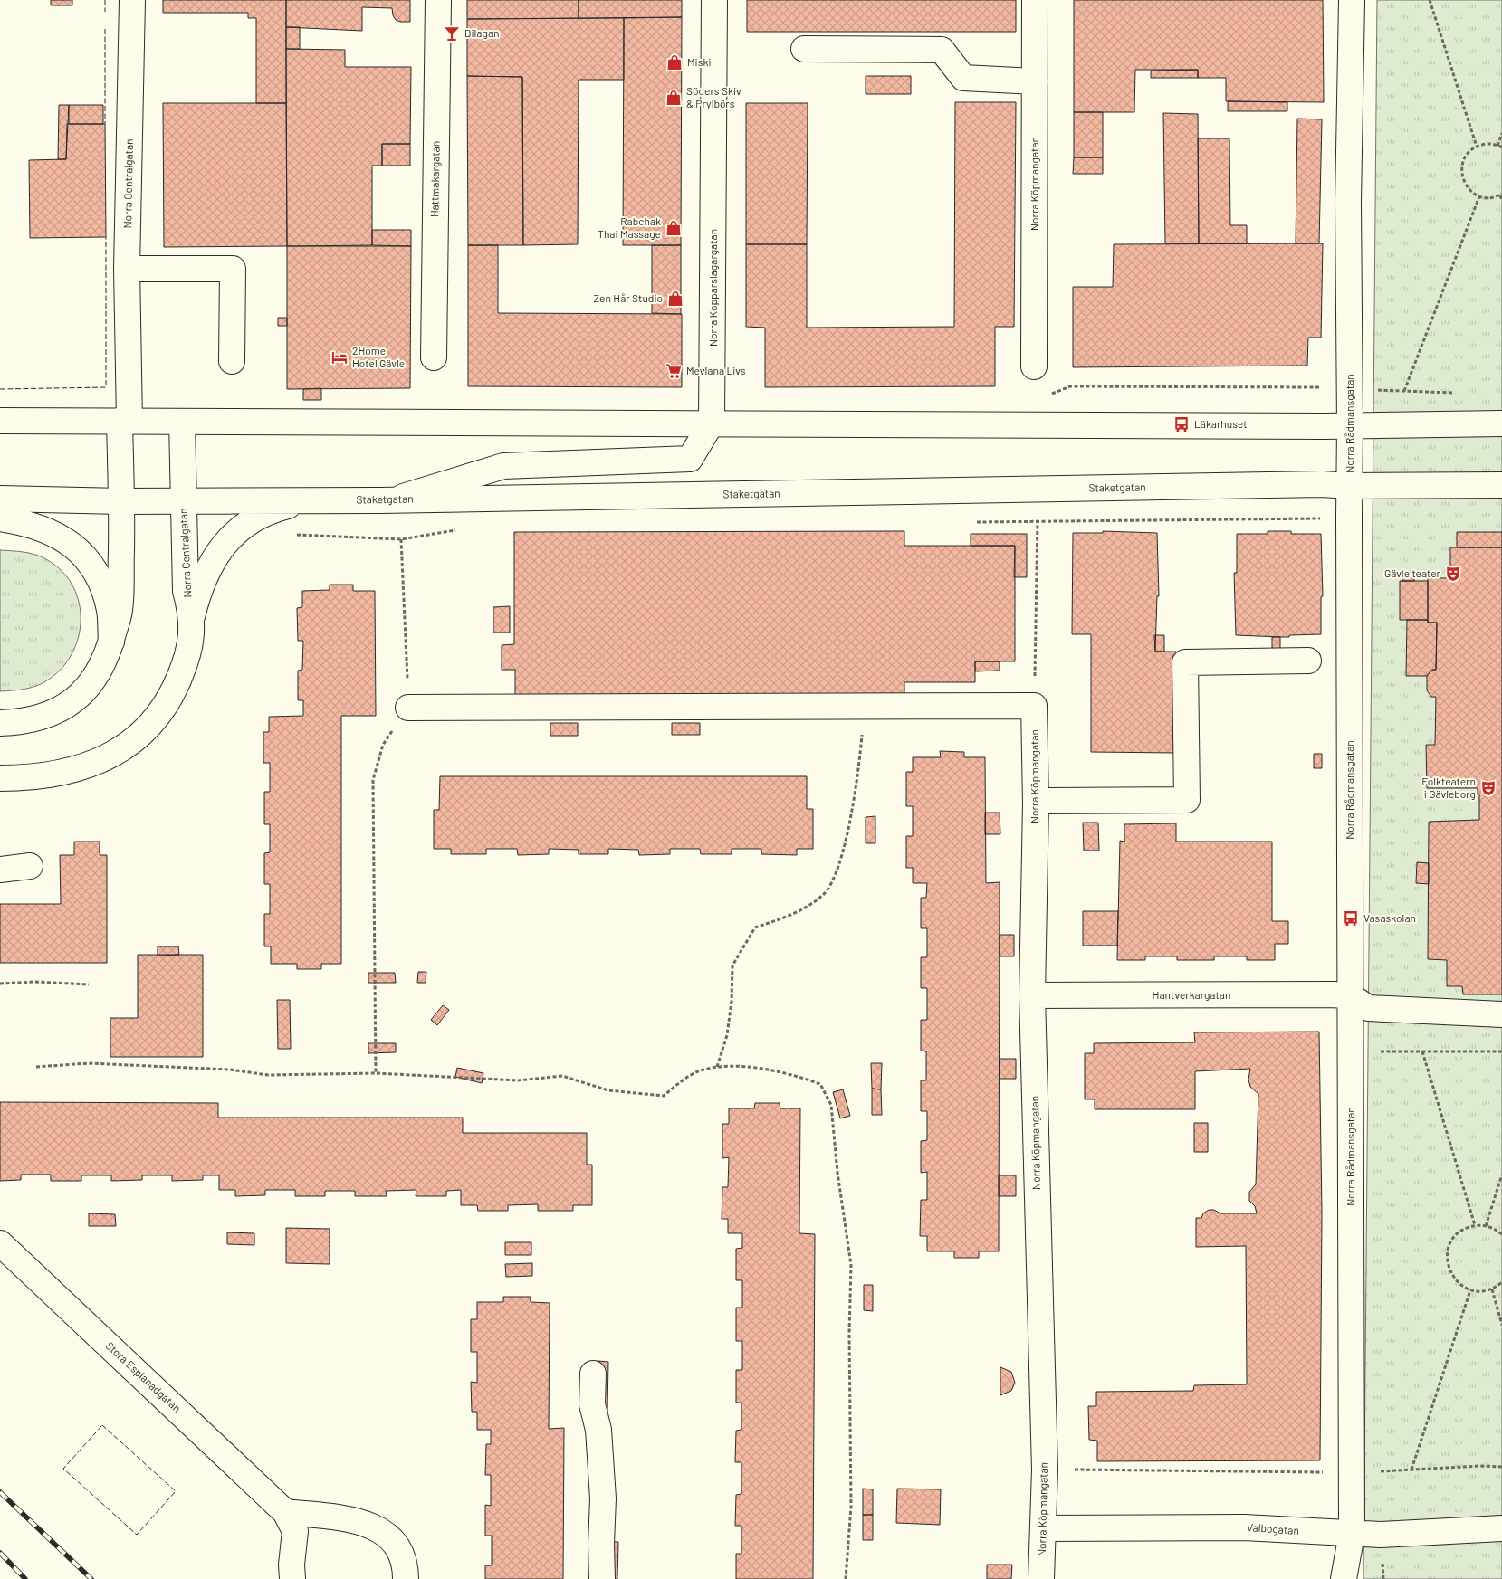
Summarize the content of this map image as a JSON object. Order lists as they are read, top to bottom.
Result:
{
  "streets": {
    "street": [
      "Hattmakargatan",
      "Norra Centralgatan",
      "Norra Köpmangatan",
      "Norra Kopparslagargatan",
      "Norra Rådmansgatan",
      "Staketgatan",
      "Hantverkargatan",
      "Stora Esplanadgatan",
      "Valbogatan"
    ]
  },
  "crossings": [
    ["Norra Centralgatan", "Staketgatan"],
    ["Norra Köpmangatan", "Hantverkargatan"],
    ["Norra Köpmangatan", "Valbogatan"],
    ["Norra Rådmansgatan", "Staketgatan"],
    ["Norra Rådmansgatan", "Hantverkargatan"],
    ["Norra Rådmansgatan", "Valbogatan"]
  ],
  "places": {
    "bar": ["Bilagan"],
    "shop": [
      "Miski",
      "Söders Skiv & Prylbörs",
      "Rabchak Thai Massage",
      "Zen Hår Studio"
    ],
    "hotel": ["2Home Hotel Gävle"],
    "supermarket": ["Mevlana Livs"],
    "bus stop": ["Läkarhuset", "Vasaskolan"],
    "theatre": ["Gävle teater", "Folkteatern i Gävleborg"]
  }
}
